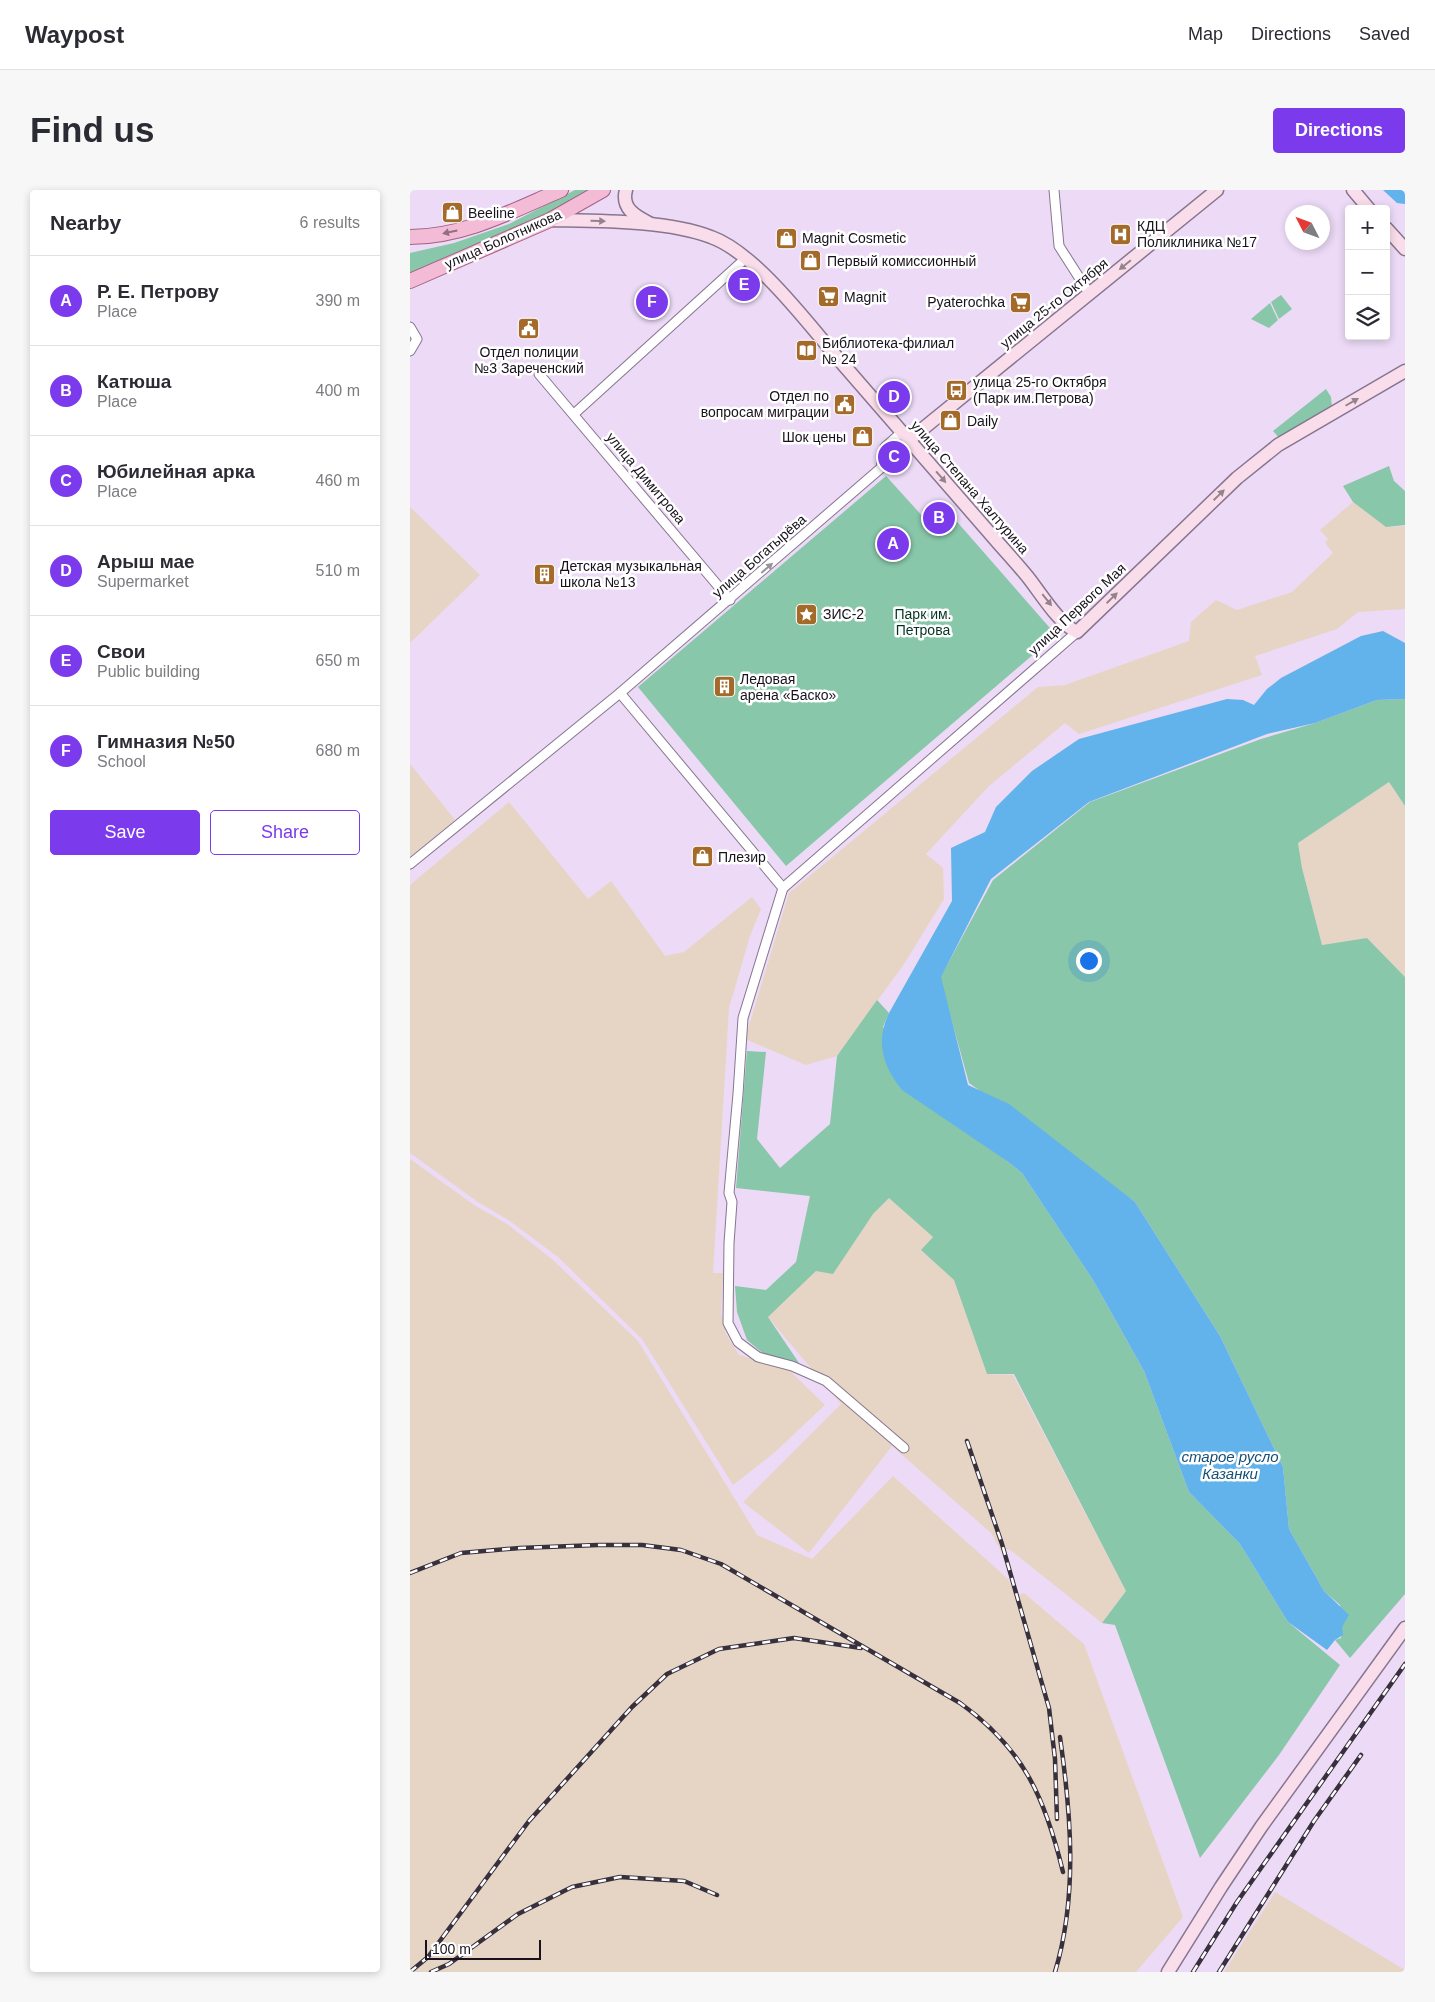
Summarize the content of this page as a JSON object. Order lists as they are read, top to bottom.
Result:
{
  "streets": {
    "main road": ["улица Болотникова"],
    "street": [
      "улица 25-го Октября",
      "улица Димитрова",
      "улица Степана Халтурина",
      "улица Богатырёва",
      "улица Первого Мая"
    ]
  },
  "crossings": [
    ["улица Болотникова", "улица Степана Халтурина"],
    ["улица 25-го Октября", "улица Степана Халтурина"],
    ["улица 25-го Октября", "улица Богатырёва"],
    ["улица Димитрова", "улица Богатырёва"],
    ["улица Степана Халтурина", "улица Богатырёва"],
    ["улица Степана Халтурина", "улица Первого Мая"]
  ],
  "one_way": [
    "улица 25-го Октября",
    "улица Степана Халтурина",
    "улица Богатырёва",
    "улица Первого Мая"
  ],
  "water": ["старое русло Казанки"],
  "parks": ["Парк им. Петрова"],
  "places": {
    "shop": [
      "Beeline",
      "Magnit Cosmetic",
      "Первый комиссионный",
      "Daily",
      "Шок цены",
      "Плезир"
    ],
    "hospital": ["КДЦ Поликлиника №17"],
    "supermarket": ["Magnit", "Pyaterochka"],
    "public building": ["Отдел полиции №3 Зареченский", "Отдел по вопросам миграции"],
    "library": ["Библиотека-филиал № 24"],
    "bus stop": ["улица 25-го Октября (Парк им.Петрова)"],
    "building": ["Детская музыкальная школа №13", "Ледовая арена «Баско»"],
    "place": ["ЗИС-2"]
  },
  "scale_bar": "100 m",
  "north": "top left",
  "page": {
    "header": "Waypost",
    "nav": ["Map", "Directions", "Saved"],
    "buttons": [
      "Directions",
      ["Save", "Share"]
    ],
    "title": "Find us",
    "heading": ["Nearby", "6 results"],
    "map_buttons": ["+", "−"],
    "list": [
      {
        "mark": "A",
        "name": "Р. Е. Петрову",
        "note": "Place",
        "value": "390 m"
      },
      {
        "mark": "B",
        "name": "Катюша",
        "note": "Place",
        "value": "400 m"
      },
      {
        "mark": "C",
        "name": "Юбилейная арка",
        "note": "Place",
        "value": "460 m"
      },
      {
        "mark": "D",
        "name": "Арыш мае",
        "note": "Supermarket",
        "value": "510 m"
      },
      {
        "mark": "E",
        "name": "Свои",
        "note": "Public building",
        "value": "650 m"
      },
      {
        "mark": "F",
        "name": "Гимназия №50",
        "note": "School",
        "value": "680 m"
      }
    ],
    "pins": [
      "E",
      "F",
      "D",
      "C",
      "B",
      "A"
    ],
    "scale": "100 m"
  }
}
